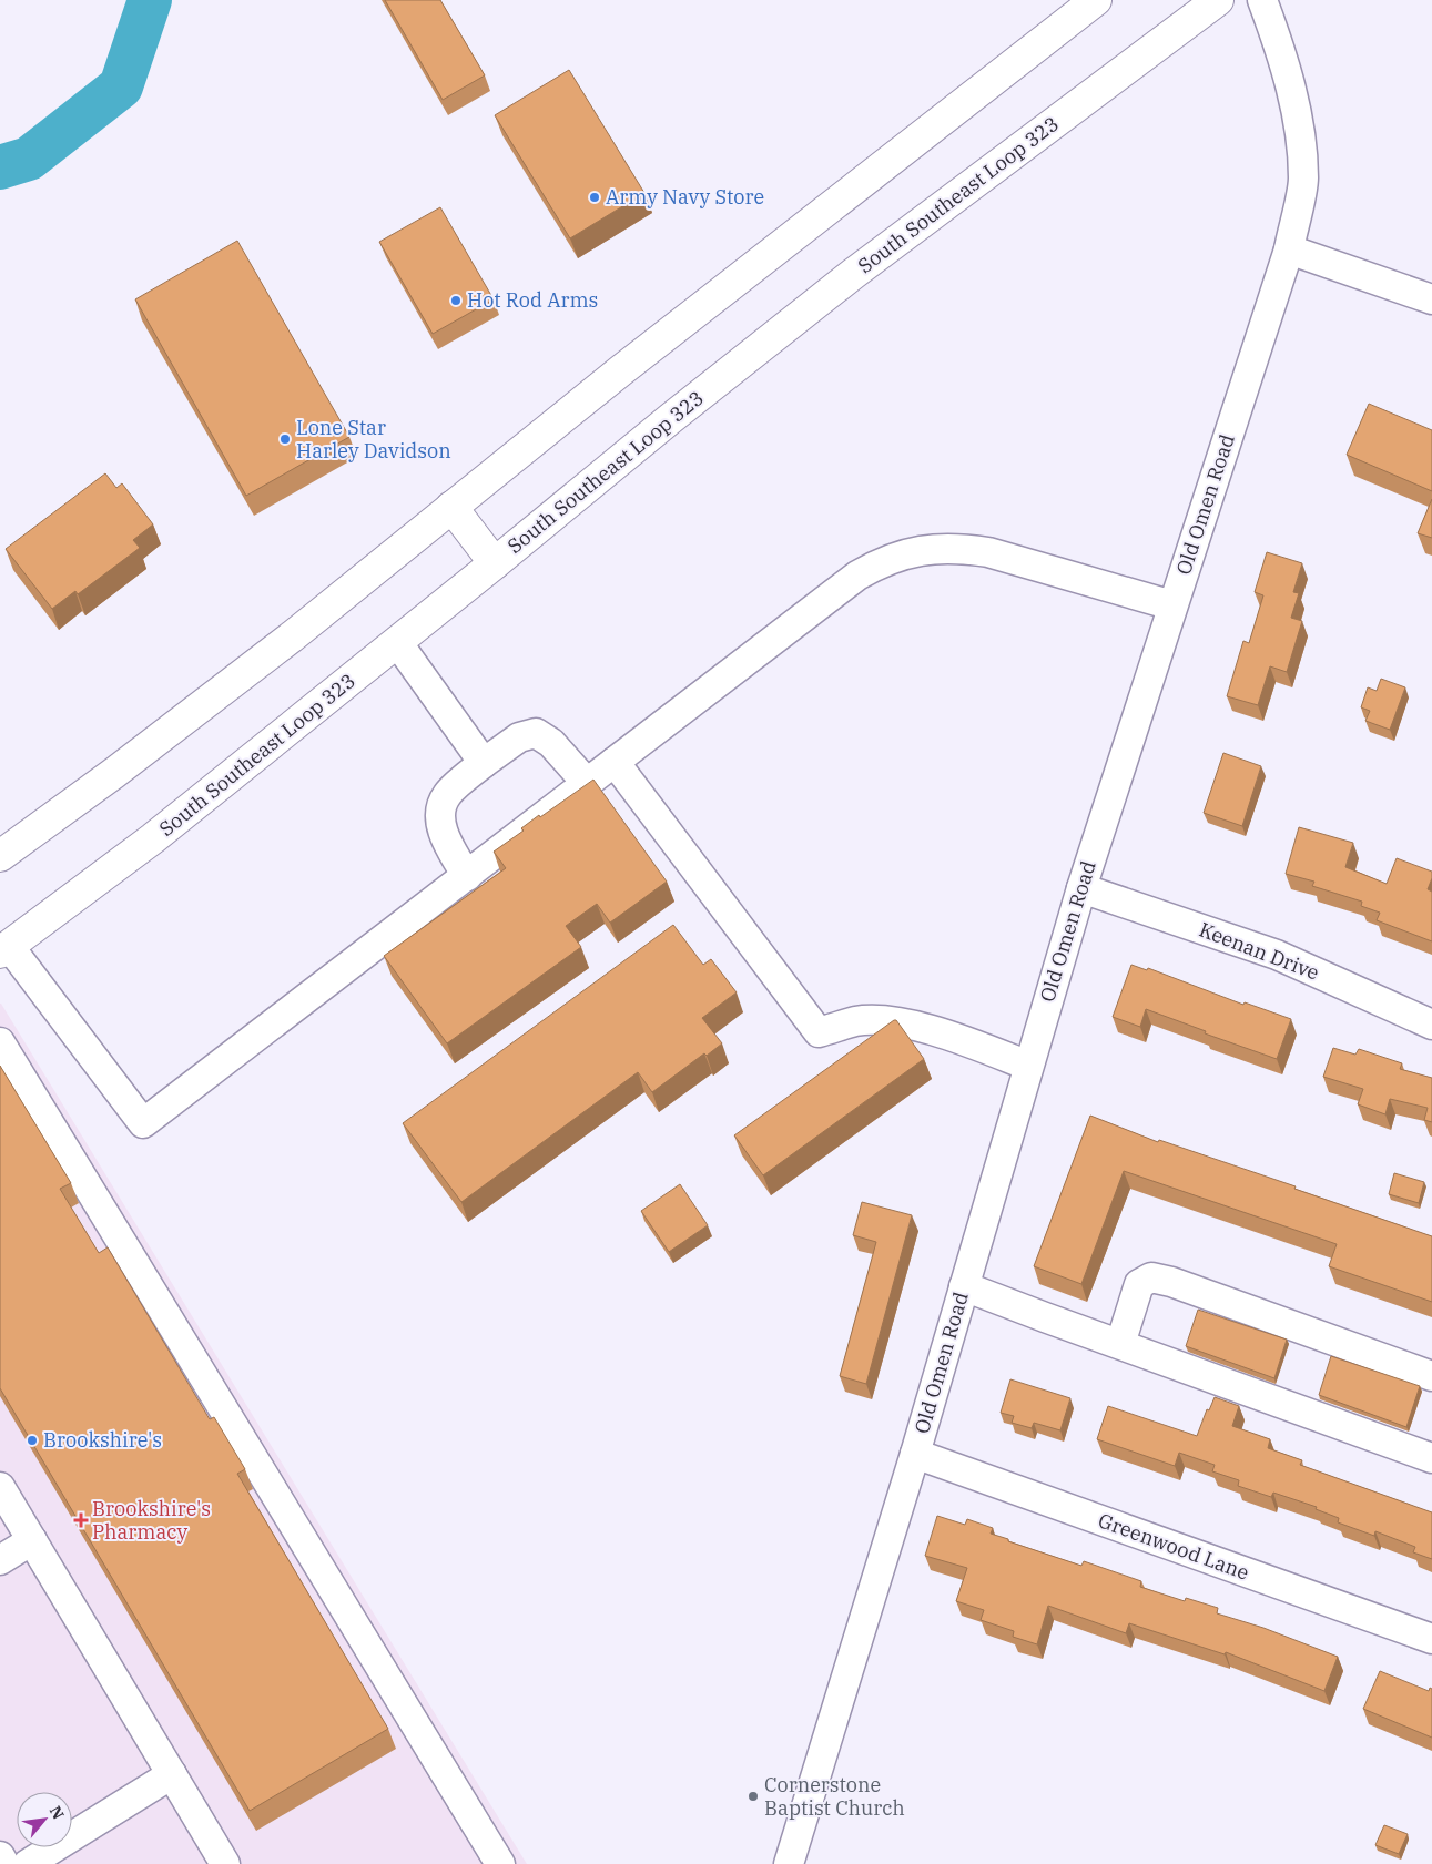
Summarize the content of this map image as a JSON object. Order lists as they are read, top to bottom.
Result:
{
  "streets": {
    "highway": ["South Southeast Loop 323"],
    "street": ["Old Omen Road", "Keenan Drive", "Greenwood Lane"]
  },
  "crossings": [
    ["Old Omen Road", "Keenan Drive"],
    ["Old Omen Road", "Greenwood Lane"]
  ],
  "places": {
    "other": [
      "Army Navy Store",
      "Hot Rod Arms",
      "Lone Star Harley Davidson",
      "Brookshire's",
      "Cornerstone Baptist Church"
    ],
    "health": ["Brookshire's Pharmacy"]
  },
  "north": "top right"
}
